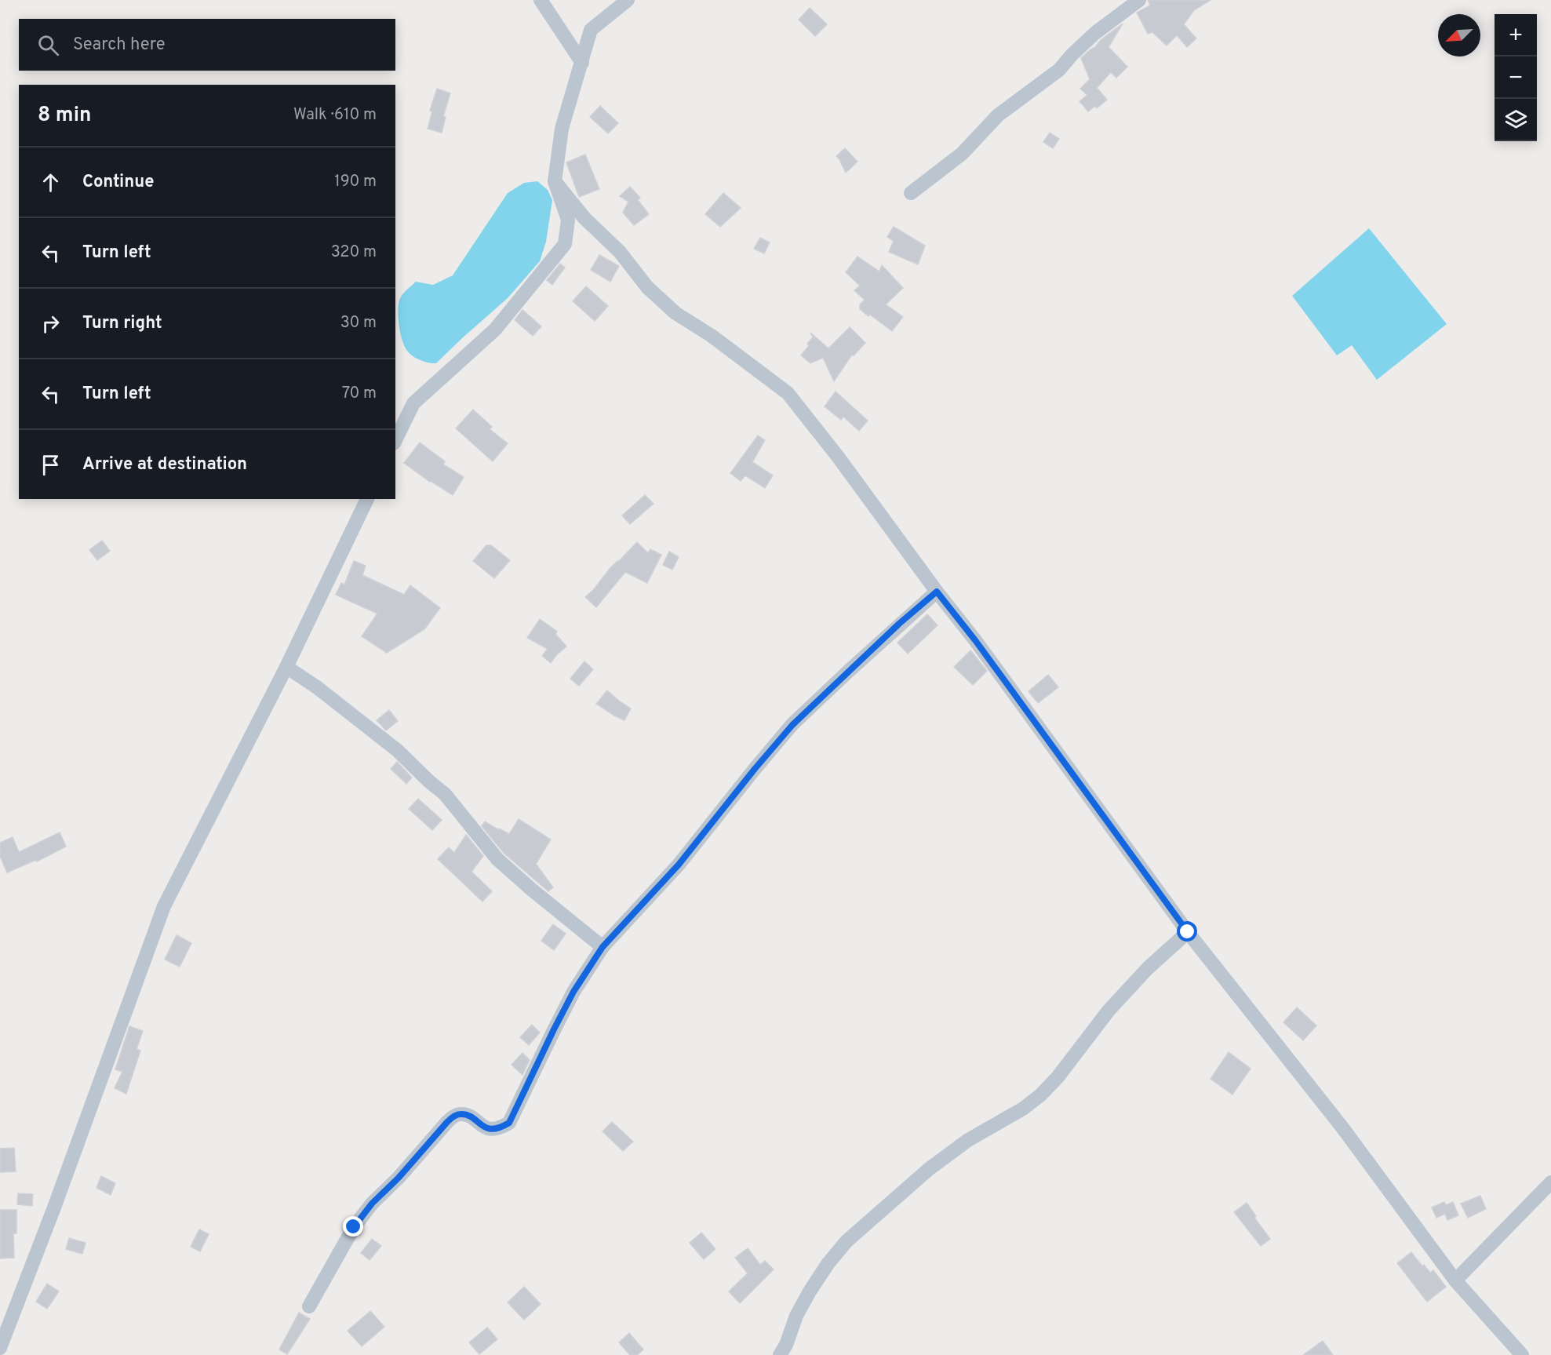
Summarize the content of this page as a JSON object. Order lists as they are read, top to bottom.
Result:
{
  "north": "bottom left",
  "page": {
    "map_buttons": ["+", "−"],
    "search": "Search here",
    "heading": ["8 min", "Walk · 610 m"],
    "list": [
      ["Continue", "190 m"],
      ["Turn left", "320 m"],
      ["Turn right", "30 m"],
      ["Turn left", "70 m"],
      "Arrive at destination"
    ]
  }
}
